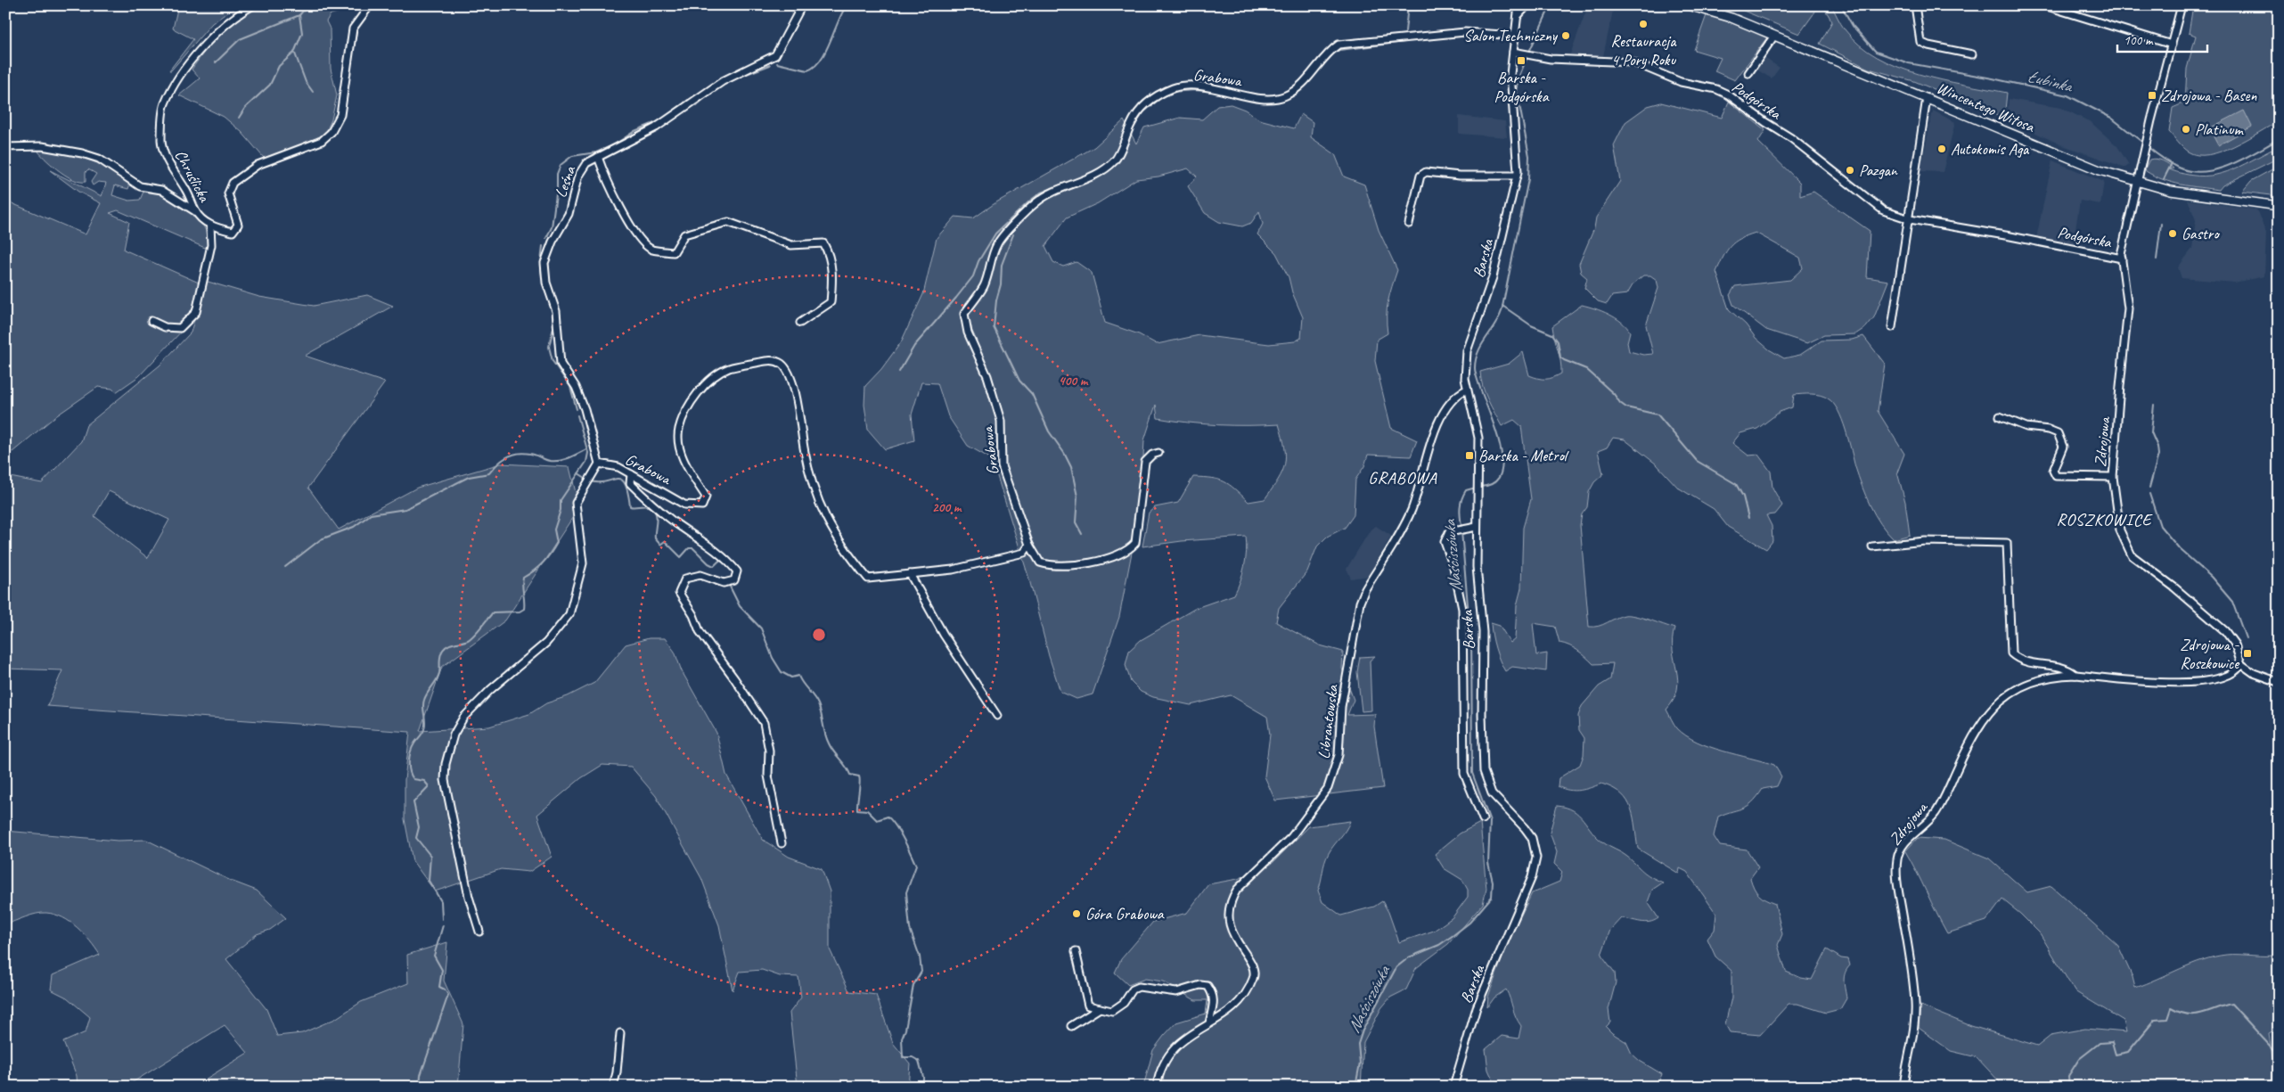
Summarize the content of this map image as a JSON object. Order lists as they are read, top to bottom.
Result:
{
  "streets": {
    "main road": ["Wincentego Witosa"],
    "street": [
      "Grabowa",
      "Podgórska",
      "Chruślicka",
      "Leśna",
      "Barska",
      "Zdrojowa",
      "Librantowska"
    ]
  },
  "crossings": [
    ["Grabowa", "Leśna"],
    ["Grabowa", "Barska"],
    ["Podgórska", "Barska"],
    ["Podgórska", "Zdrojowa"],
    ["Wincentego Witosa", "Zdrojowa"],
    ["Barska", "Librantowska"]
  ],
  "districts": ["GRABOWA", "ROSZKOWICE"],
  "water": ["Łubinka", "Naściszówka"],
  "places": {
    "other": [
      "Restauracja 4 Pory Roku",
      "Salon Techniczny",
      "Platinum",
      "Autokomis Aga",
      "Pazgan",
      "Gastro",
      "Góra Grabowa"
    ],
    "transit": [
      "Barska - Podgórska",
      "Zdrojowa - Basen",
      "Barska - Metrol",
      "Zdrojowa - Roszkowice"
    ]
  },
  "scale_bar": "100 m",
  "rings": ["400 m", "200 m"]
}
